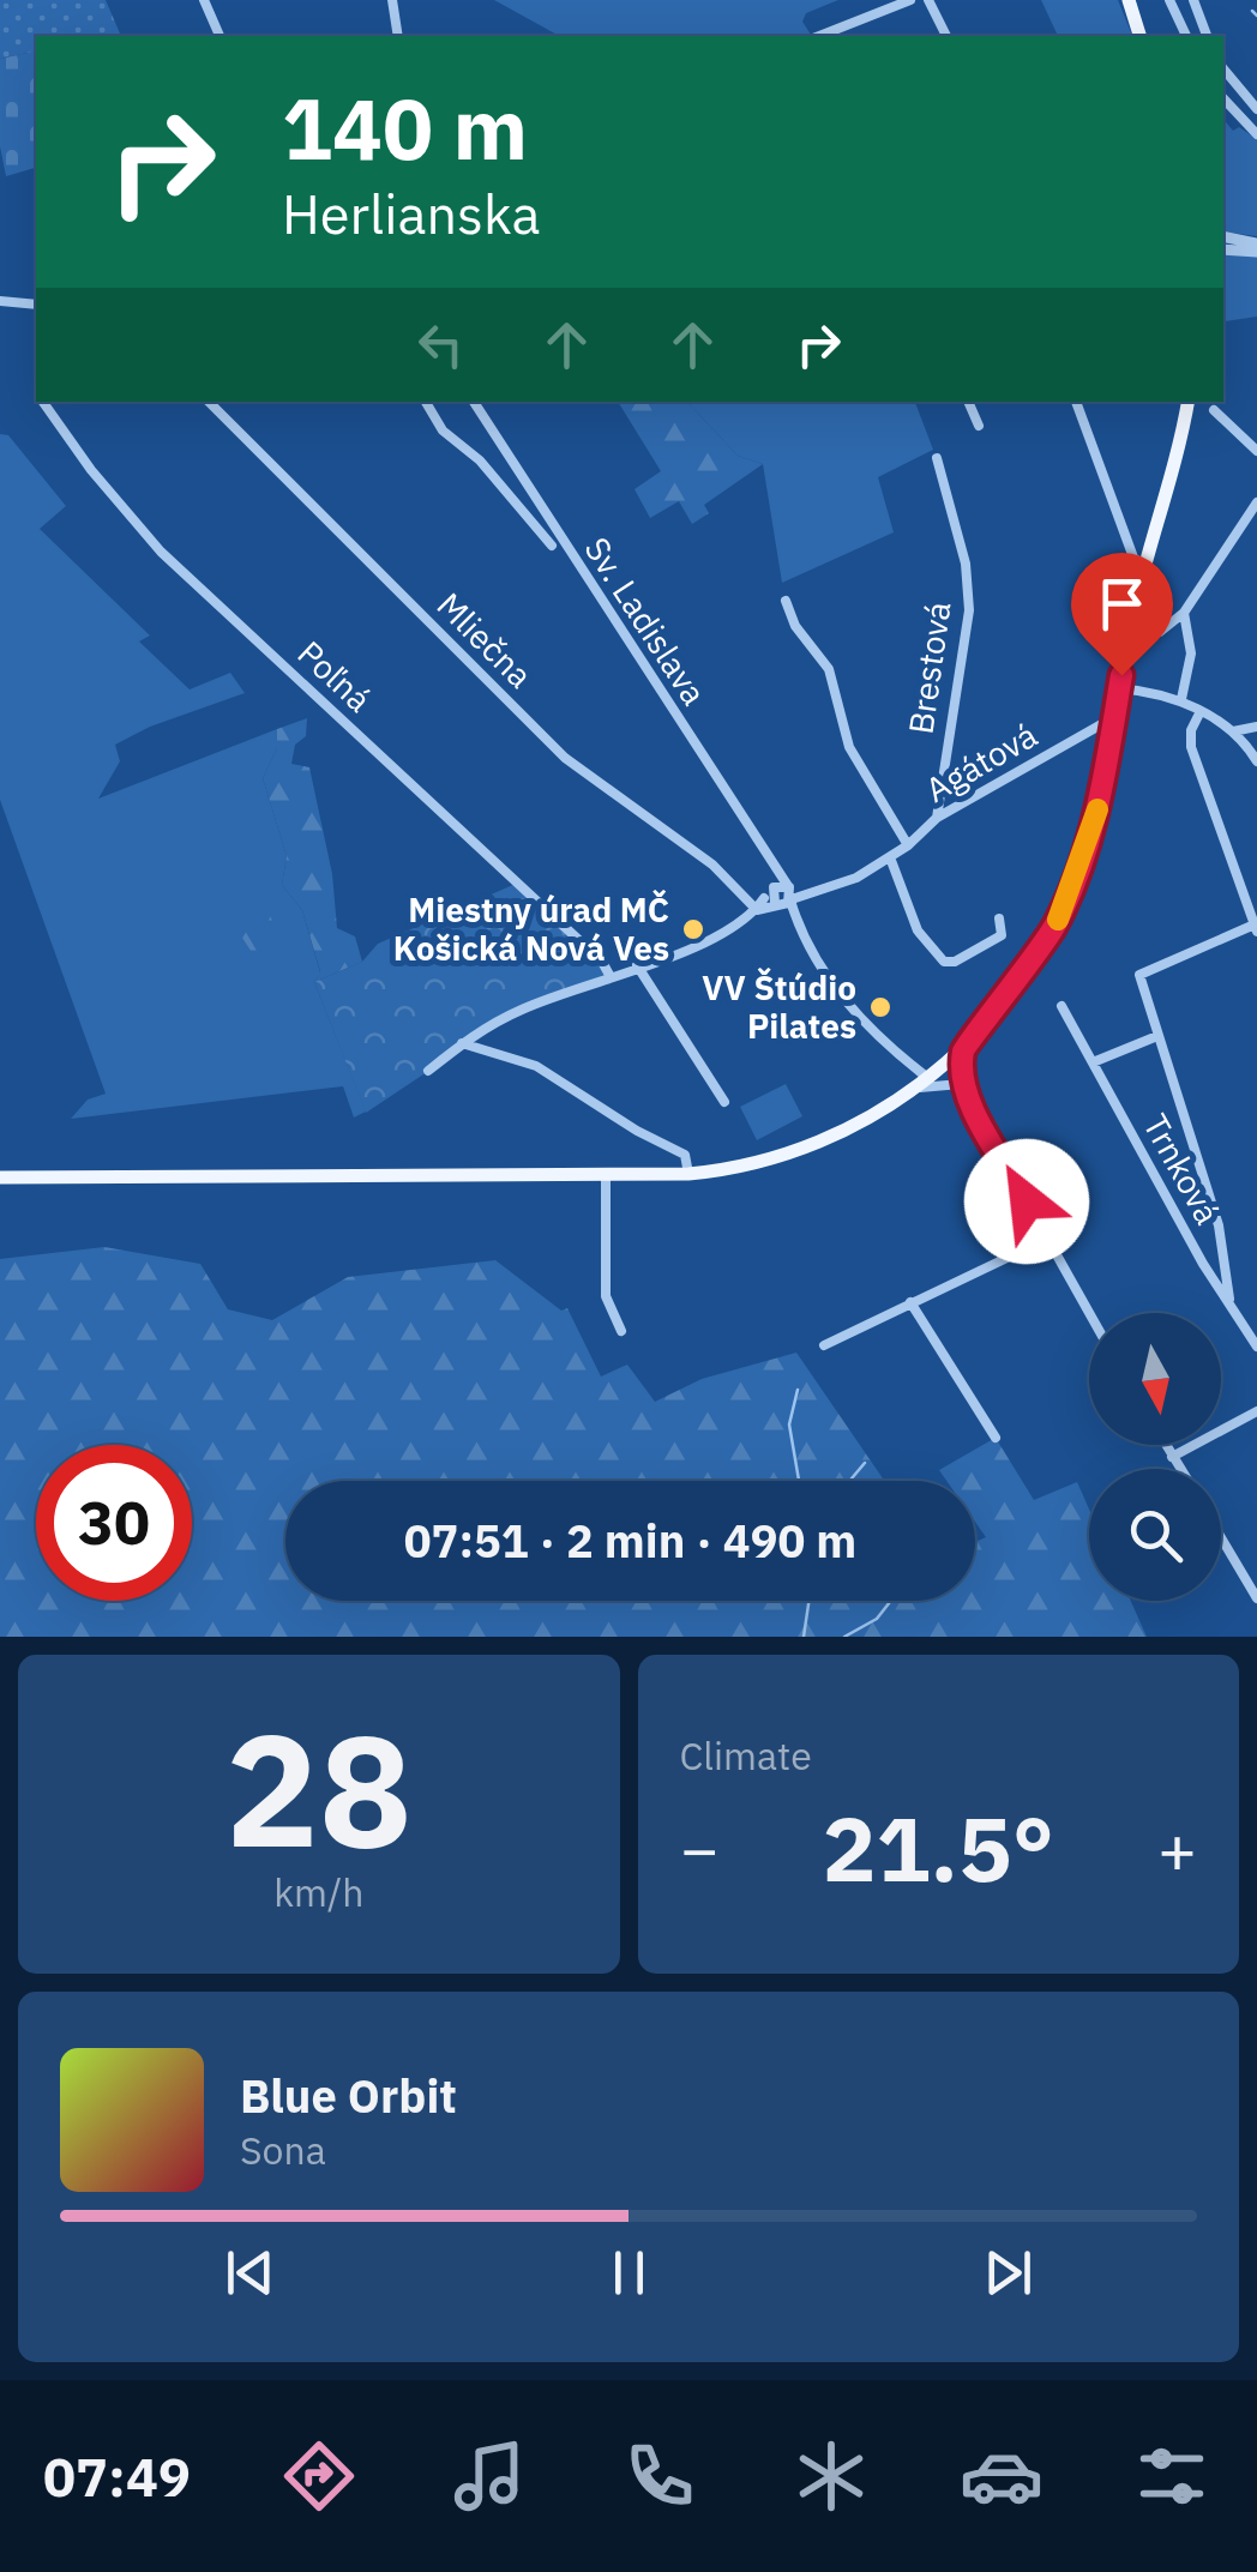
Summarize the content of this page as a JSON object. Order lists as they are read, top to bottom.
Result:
{
  "streets": {
    "street": [
      "Sv. Ladislava",
      "Mliečna",
      "Brestová",
      "Poľná",
      "Agátová",
      "Trnková"
    ]
  },
  "crossings": [
    ["Sv. Ladislava", "Agátová"],
    ["Brestová", "Agátová"]
  ],
  "places": ["Miestny úrad MČ Košická Nová Ves", "VV Štúdio Pilates"],
  "north": "bottom",
  "page": {
    "turn": ["140 m", "Herlianska"],
    "limit": "30",
    "trip": "07:51 · 2 min · 490 m",
    "tile": [
      ["28", "km/h"],
      "Climate"
    ],
    "heat": ["−", "21.5°", "+"],
    "song": ["Blue Orbit", "Sona"],
    "tabs": "07:49"
  }
}
